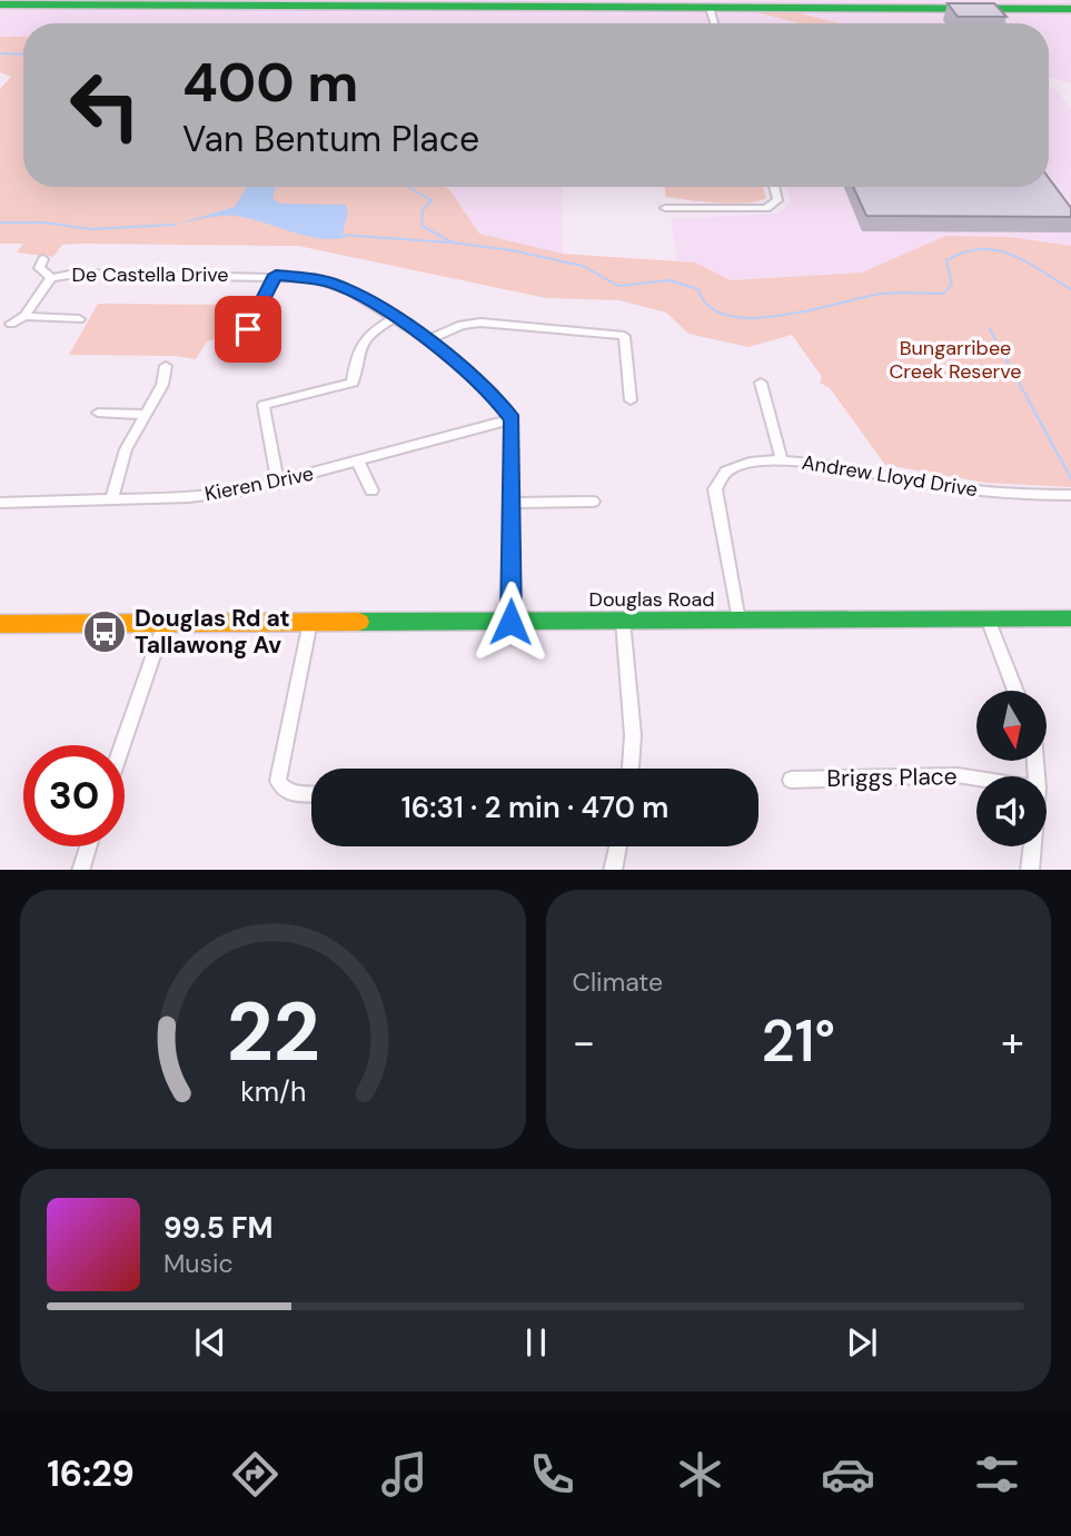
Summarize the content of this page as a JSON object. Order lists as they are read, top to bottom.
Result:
{
  "streets": {
    "street": [
      "De Castella Drive",
      "Andrew Lloyd Drive",
      "Kieren Drive",
      "Douglas Road",
      "Briggs Place"
    ]
  },
  "crossings": [
    ["De Castella Drive", "Kieren Drive"],
    ["Andrew Lloyd Drive", "Douglas Road"]
  ],
  "parks": ["Bungarribee Creek Reserve"],
  "places": {
    "bus stop": ["Douglas Rd at Tallawong Av"]
  },
  "north": "bottom",
  "page": {
    "turn": ["400 m", "Van Bentum Place"],
    "limit": "30",
    "trip": "16:31 · 2 min · 470 m",
    "tile": "Climate",
    "heat": ["−", "21°", "+"],
    "song": ["99.5 FM", "Music"],
    "tabs": "16:29",
    "gauge": ["22", "km/h"]
  }
}
